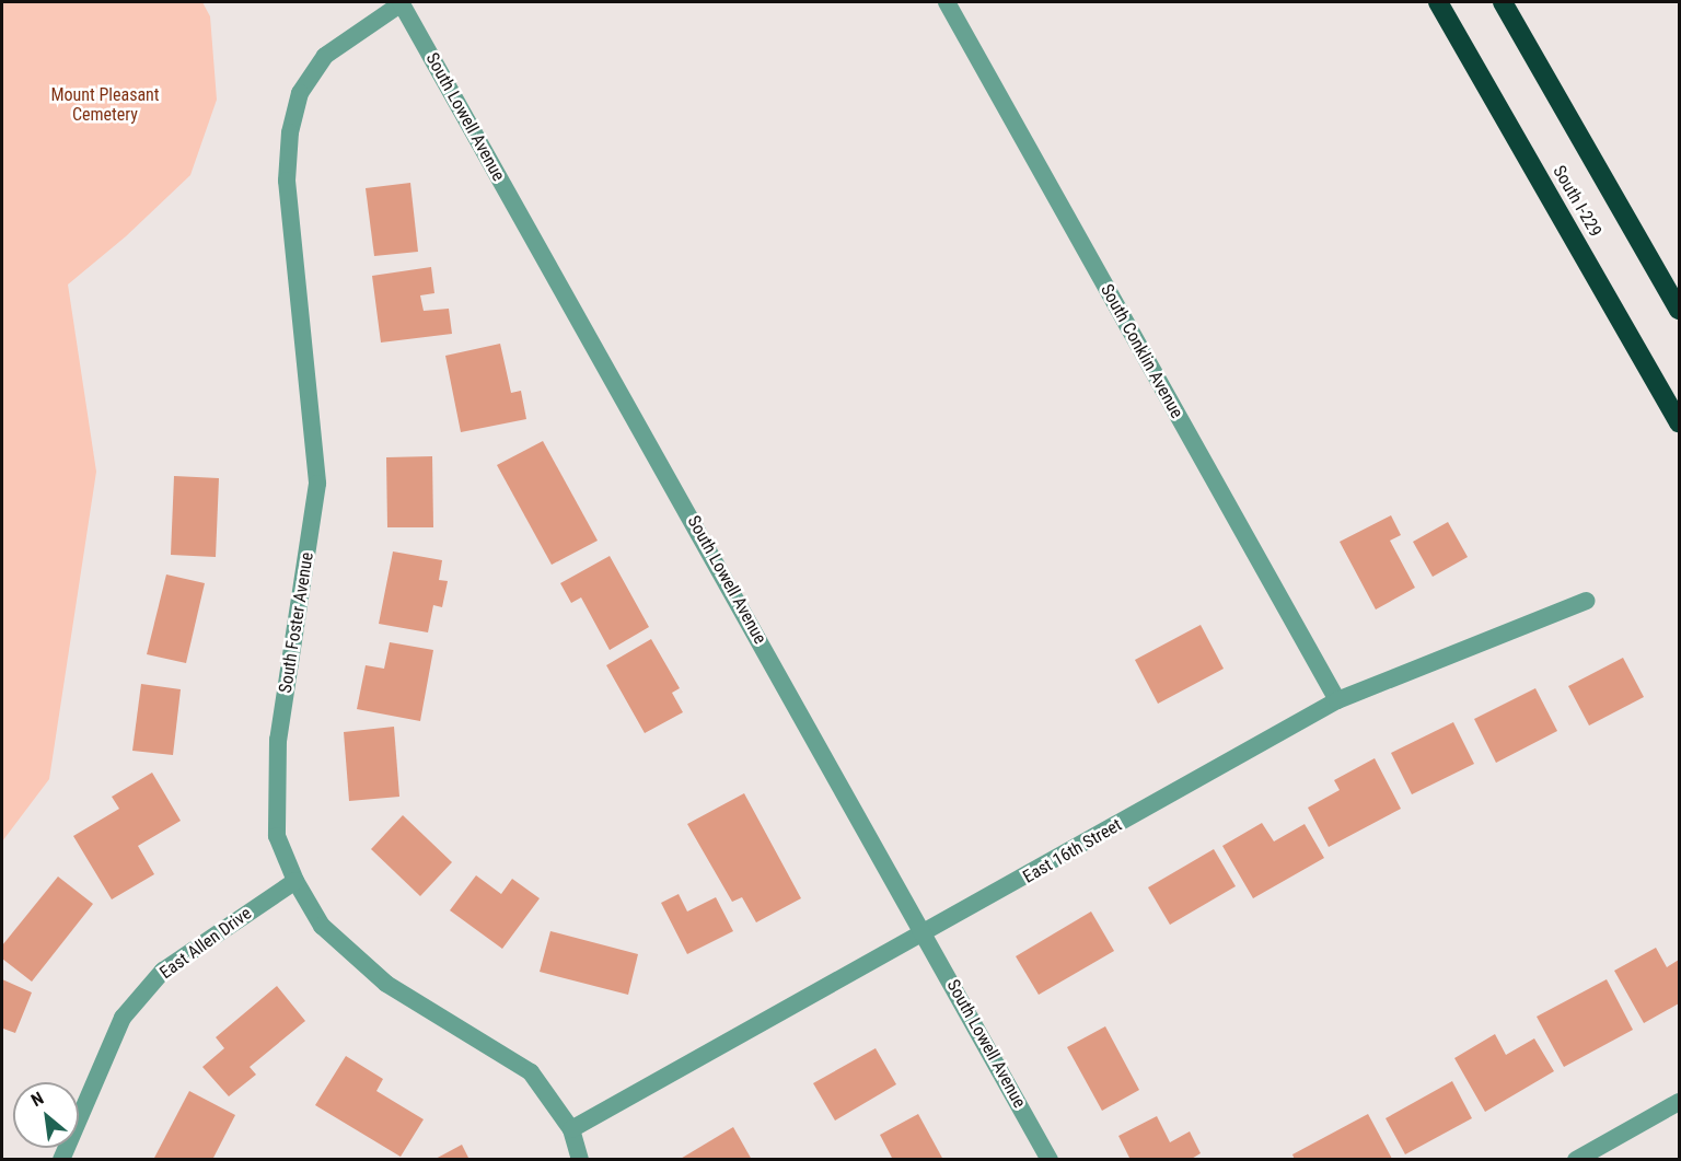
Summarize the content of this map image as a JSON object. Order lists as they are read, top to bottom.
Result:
{
  "streets": {
    "highway": ["South I-229"],
    "street": [
      "South Lowell Avenue",
      "South Conklin Avenue",
      "South Foster Avenue",
      "East 16th Street",
      "East Allen Drive"
    ]
  },
  "crossings": [
    ["South Lowell Avenue", "South Foster Avenue"],
    ["South Lowell Avenue", "East 16th Street"],
    ["South Conklin Avenue", "East 16th Street"],
    ["South Foster Avenue", "East 16th Street"],
    ["South Foster Avenue", "East Allen Drive"]
  ],
  "parks": ["Mount Pleasant Cemetery"],
  "north": "top left"
}
